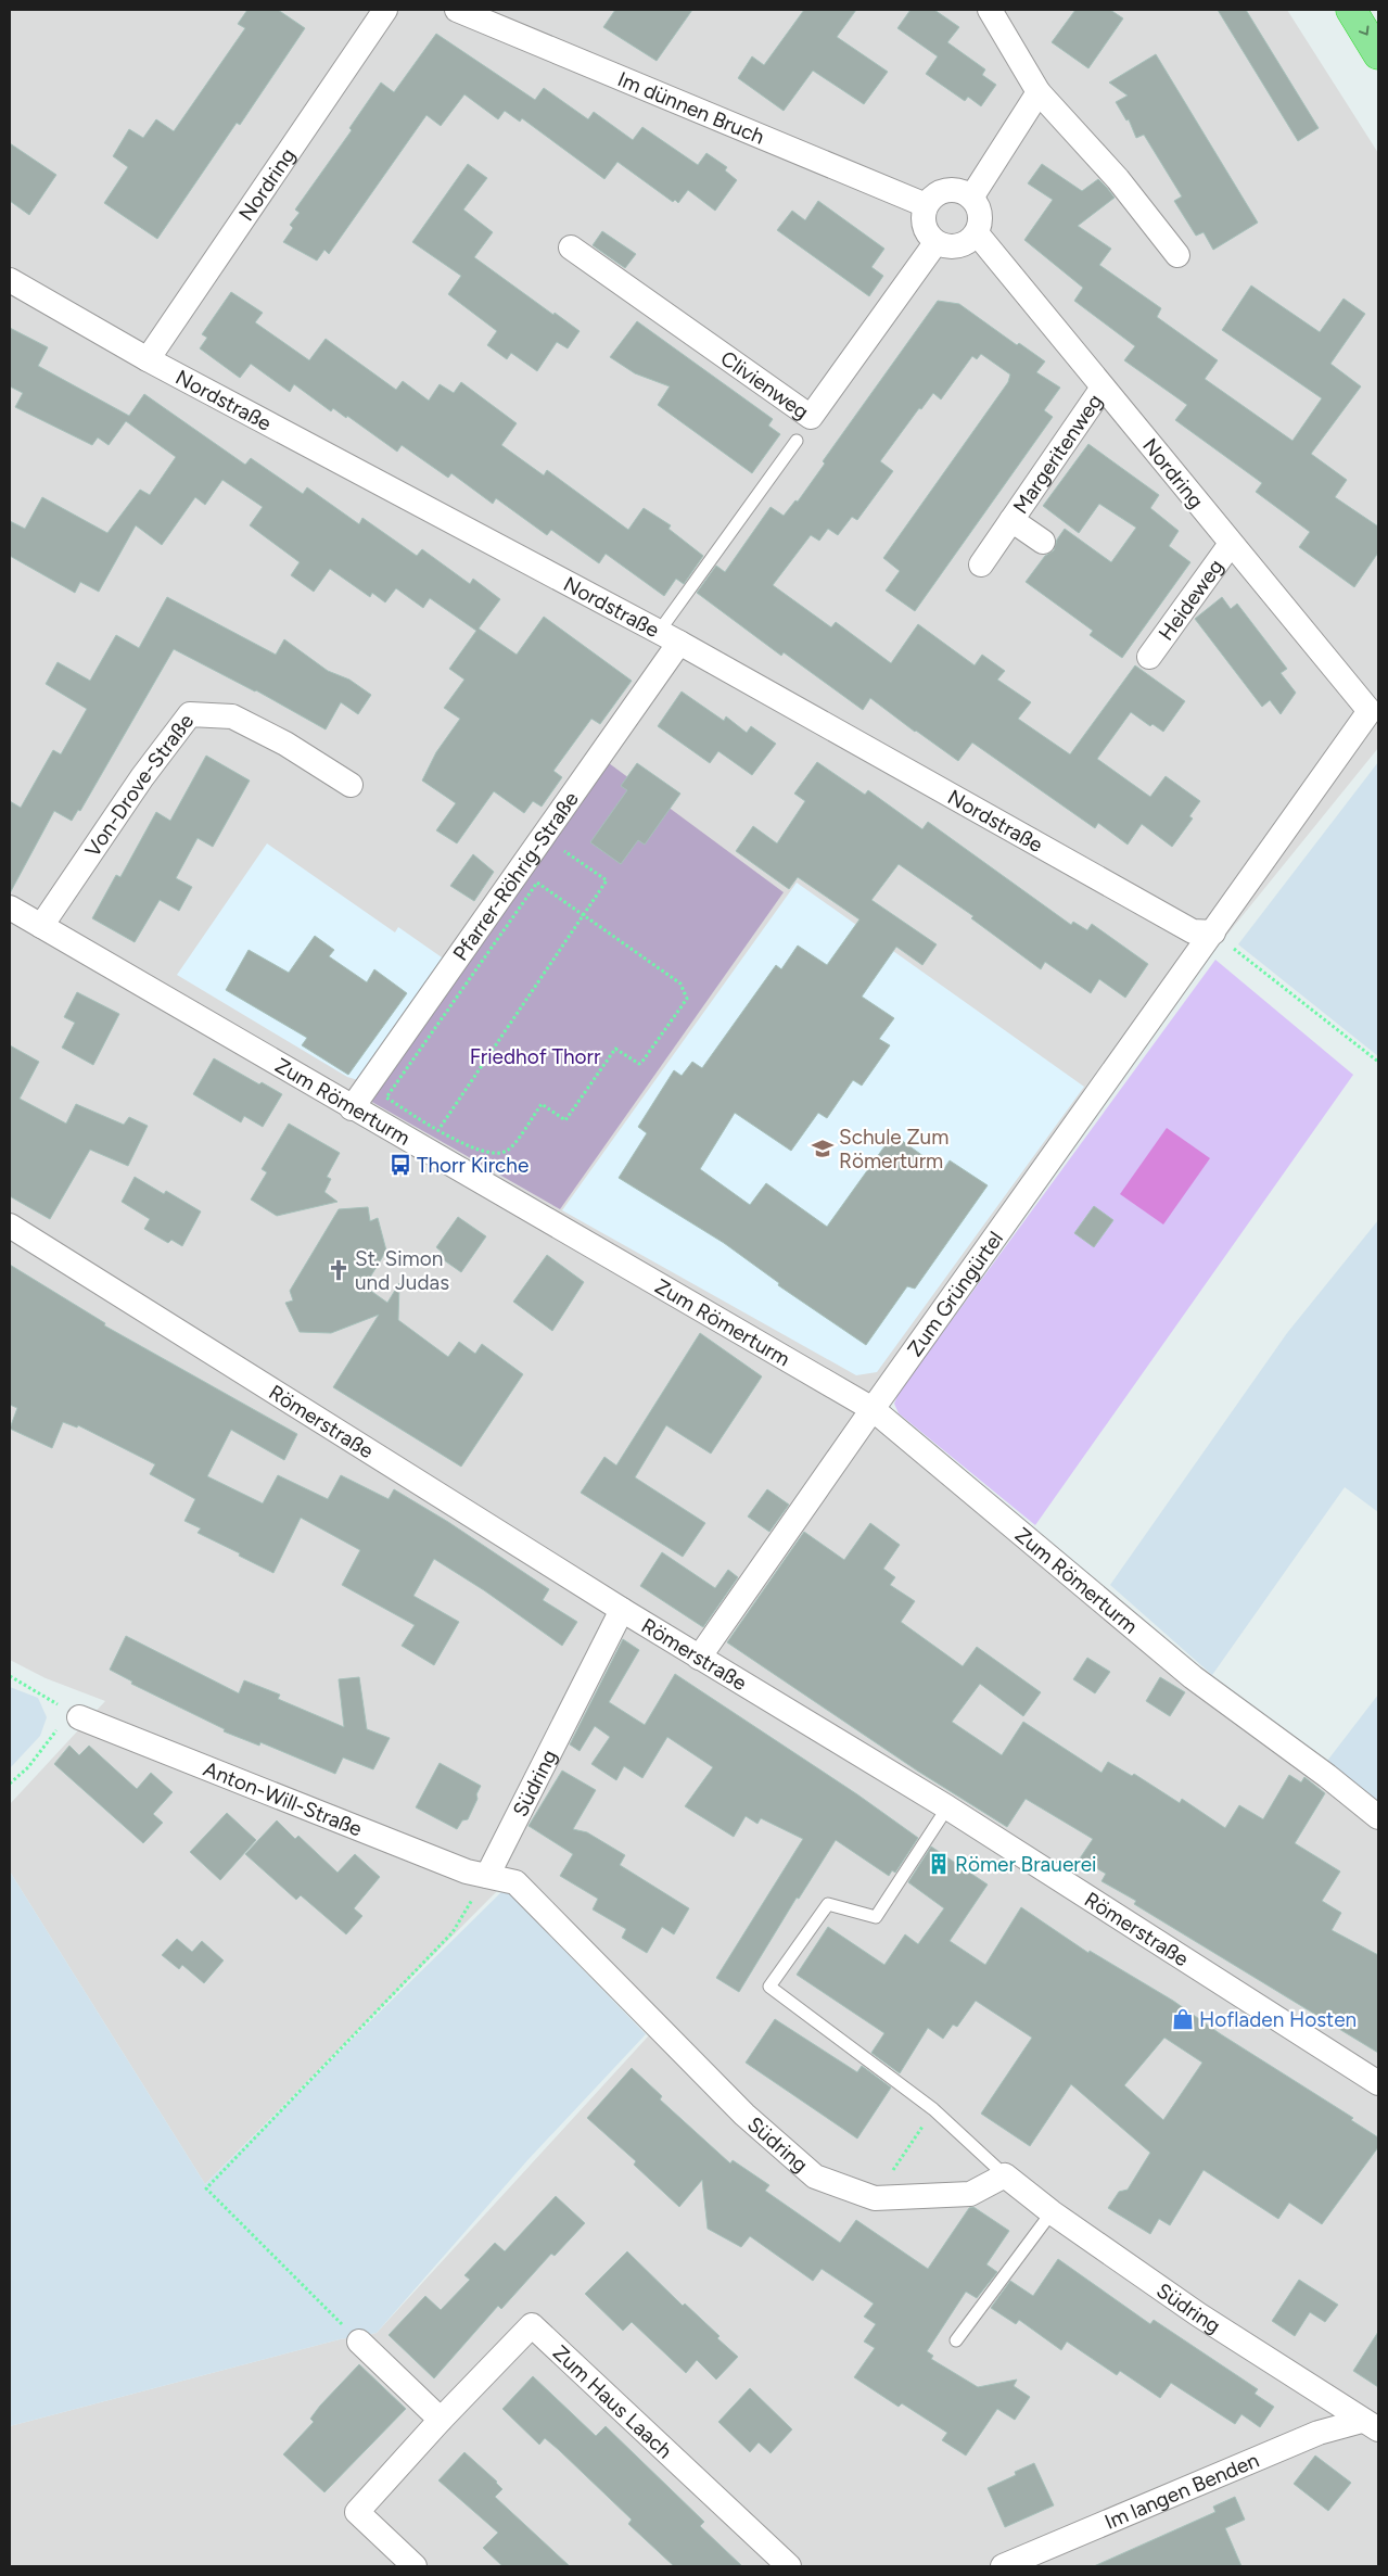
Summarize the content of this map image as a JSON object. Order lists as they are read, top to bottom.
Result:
{
  "streets": {
    "street": [
      "Im dünnen Bruch",
      "Nordring",
      "Clivienweg",
      "Nordstraße",
      "Margeritenweg",
      "Heideweg",
      "Von-Drove-Straße",
      "Pfarrer-Röhrig-Straße",
      "Zum Römerturm",
      "Zum Grüngürtel",
      "Römerstraße",
      "Südring",
      "Anton-Will-Straße",
      "Zum Haus Laach",
      "Im langen Benden"
    ]
  },
  "crossings": [
    ["Im dünnen Bruch", "Nordring"],
    ["Im dünnen Bruch", "Clivienweg"],
    ["Nordring", "Clivienweg"],
    ["Nordring", "Nordstraße"],
    ["Nordring", "Margeritenweg"],
    ["Nordring", "Heideweg"],
    ["Nordring", "Zum Grüngürtel"],
    ["Nordstraße", "Pfarrer-Röhrig-Straße"],
    ["Nordstraße", "Zum Grüngürtel"],
    ["Von-Drove-Straße", "Zum Römerturm"],
    ["Pfarrer-Röhrig-Straße", "Zum Römerturm"],
    ["Zum Römerturm", "Zum Grüngürtel"],
    ["Zum Grüngürtel", "Römerstraße"],
    ["Römerstraße", "Südring"],
    ["Südring", "Anton-Will-Straße"],
    ["Südring", "Im langen Benden"]
  ],
  "parks": ["Friedhof Thorr"],
  "places": {
    "school or university": ["Schule Zum Römerturm"],
    "bus stop": ["Thorr Kirche"],
    "church": ["St. Simon und Judas"],
    "building": ["Römer Brauerei"],
    "shop": ["Hofladen Hosten"]
  }
}
